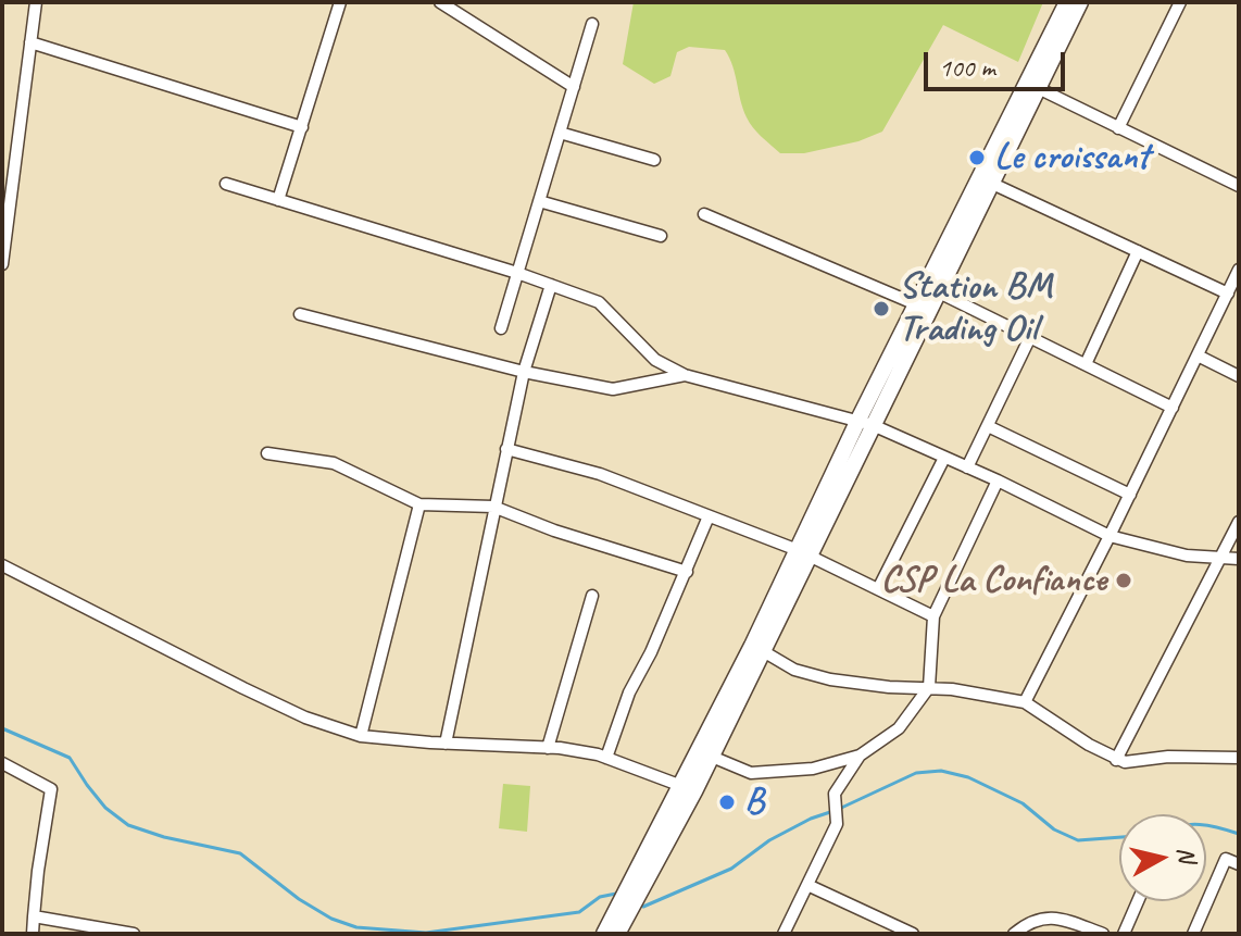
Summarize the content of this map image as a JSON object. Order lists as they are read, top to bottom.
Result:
{
  "places": [
    "Le croissant",
    "Station BM Trading Oil",
    "CSP La Confiance",
    "B"
  ],
  "scale_bar": "100 m",
  "north": "right"
}
